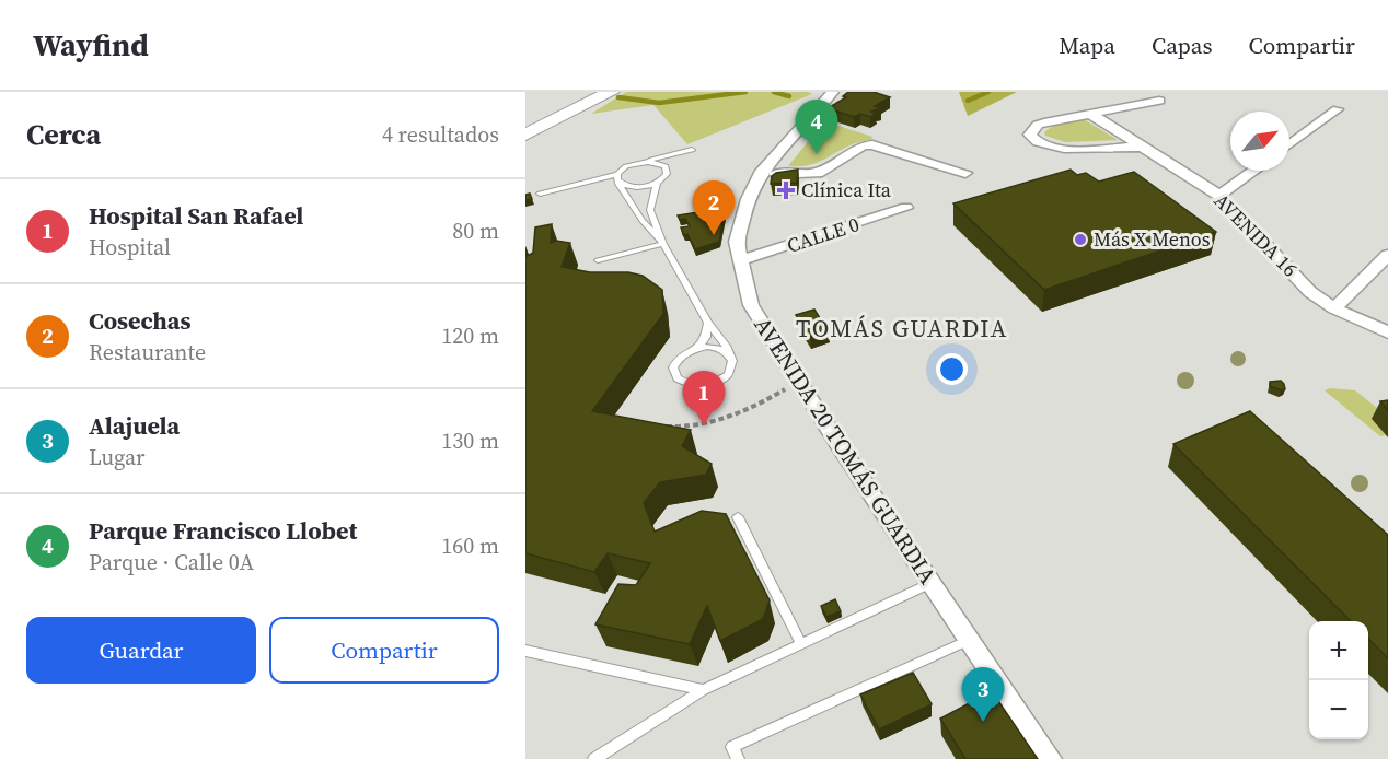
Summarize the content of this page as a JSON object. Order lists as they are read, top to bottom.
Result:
{
  "streets": {
    "street": ["CALLE 0", "AVENIDA 16", "AVENIDA 20 TOMÁS GUARDIA"]
  },
  "crossings": [
    ["CALLE 0", "AVENIDA 20 TOMÁS GUARDIA"]
  ],
  "districts": ["TOMÁS GUARDIA"],
  "places": {
    "health": ["Clínica Ita"],
    "other": ["Más X Menos"]
  },
  "north": "top right",
  "page": {
    "header": "Wayfind",
    "nav": ["Mapa", "Capas", "Compartir"],
    "heading": ["Cerca", "4 resultados"],
    "pins": [
      "4",
      "2",
      "1",
      "3"
    ],
    "list": [
      {
        "mark": "1",
        "name": "Hospital San Rafael",
        "note": "Hospital",
        "value": "80 m"
      },
      {
        "mark": "2",
        "name": "Cosechas",
        "note": "Restaurante",
        "value": "120 m"
      },
      {
        "mark": "3",
        "name": "Alajuela",
        "note": "Lugar",
        "value": "130 m"
      },
      {
        "mark": "4",
        "name": "Parque Francisco Llobet",
        "note": "Parque · Calle 0A",
        "value": "160 m"
      }
    ],
    "buttons": ["Guardar", "Compartir"],
    "map_buttons": ["+", "−"]
  }
}
